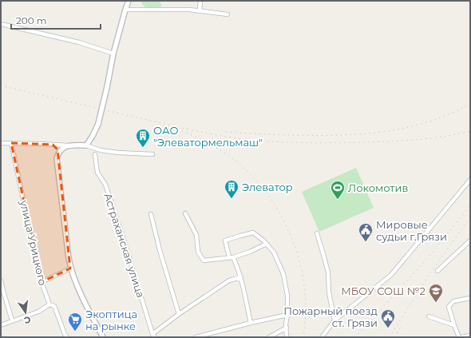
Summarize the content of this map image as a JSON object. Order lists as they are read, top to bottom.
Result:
{
  "streets": {
    "street": ["улица Урицкого", "Астраханская улица"]
  },
  "places": {
    "building": ["ОАО \"Элеватормельмаш\"", "Элеватор"],
    "sports": ["Локомотив"],
    "public building": ["Мировые судьи г.Грязи", "Пожарный поезд ст. Грязи"],
    "school or university": ["МБОУ СОШ №2"],
    "supermarket": ["Экоптица на рынке"]
  },
  "scale_bar": "200 m",
  "north": "bottom"
}
